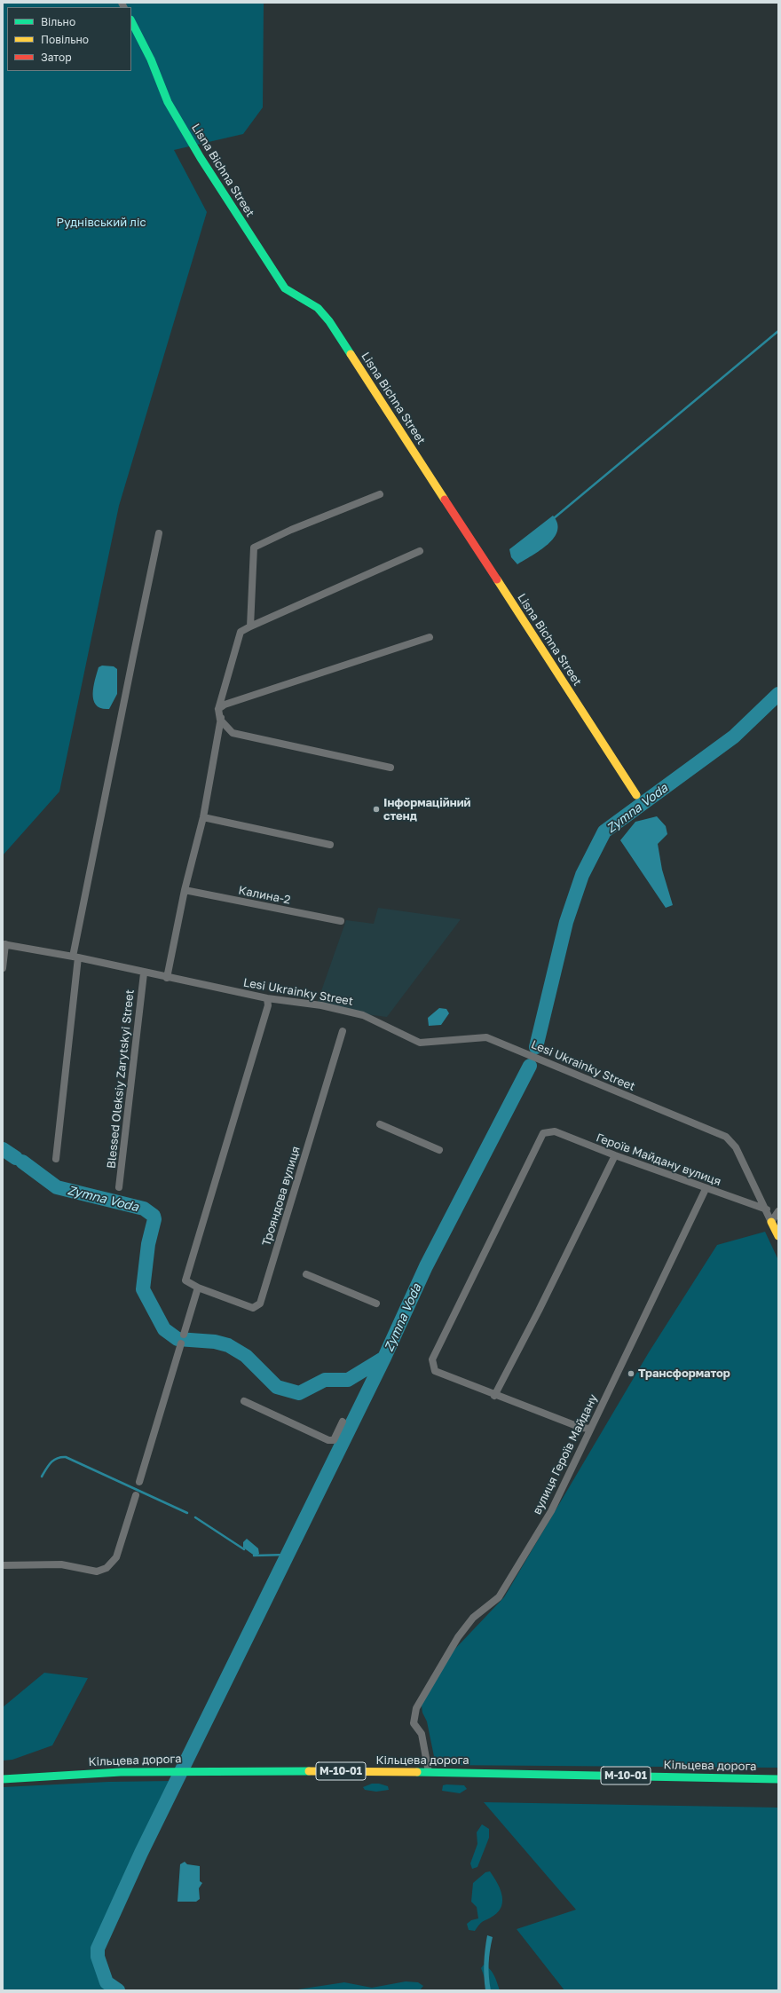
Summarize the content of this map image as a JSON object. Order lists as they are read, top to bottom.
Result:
{
  "streets": {
    "main road": ["Lisna Bichna Street", "Кільцева дорога", "М-10-01"],
    "street": [
      "Калина-2",
      "Lesi Ukrainky Street",
      "Blessed Oleksiy Zarytskyi Street",
      "Героїв Майдану вулиця",
      "Трояндова вулиця",
      "вулиця Героїв Майдану"
    ]
  },
  "crossings": [
    ["Lesi Ukrainky Street", "Blessed Oleksiy Zarytskyi Street"],
    ["Lesi Ukrainky Street", "Героїв Майдану вулиця"],
    ["Lesi Ukrainky Street", "Трояндова вулиця"],
    ["Героїв Майдану вулиця", "вулиця Героїв Майдану"],
    ["вулиця Героїв Майдану", "Кільцева дорога"]
  ],
  "water": ["Zymna Voda"],
  "parks": ["Руднівський ліс"],
  "places": ["Інформаційний стенд", "Трансформатор"],
  "legend": ["Вільно", "Повільно", "Затор"]
}
